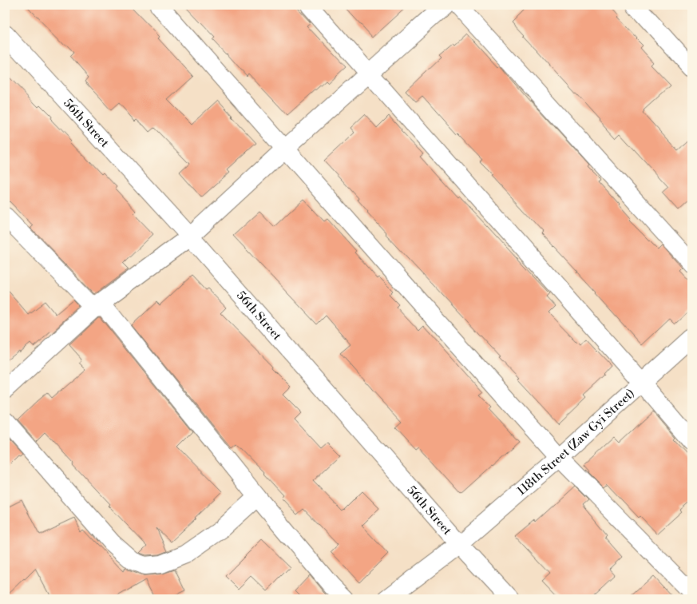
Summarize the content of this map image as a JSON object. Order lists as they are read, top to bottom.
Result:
{
  "streets": {
    "street": ["56th Street", "118th Street (Zaw Gyi Street)"]
  },
  "crossings": [
    ["56th Street", "118th Street (Zaw Gyi Street)"]
  ]
}
